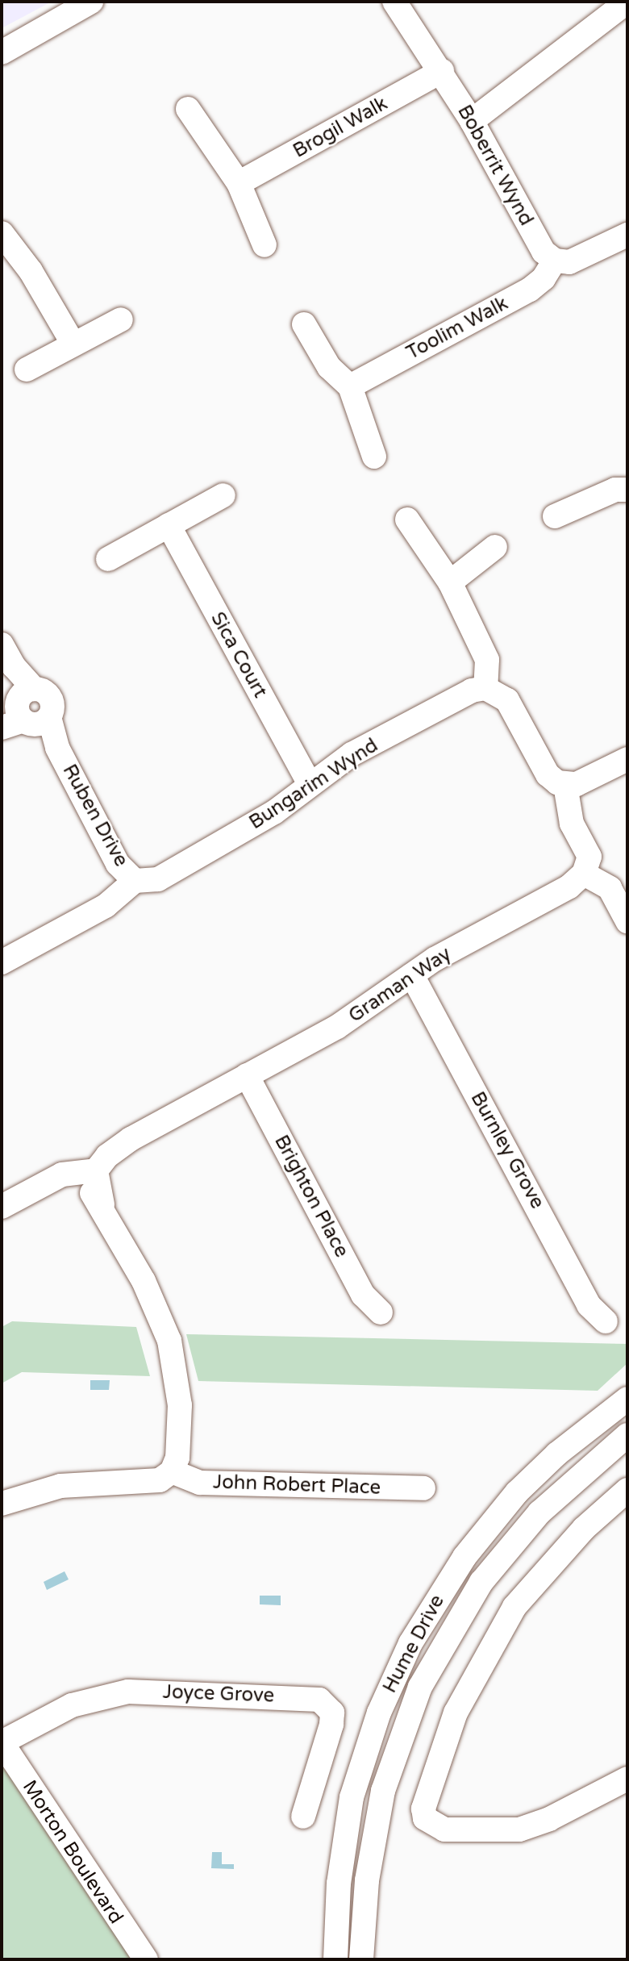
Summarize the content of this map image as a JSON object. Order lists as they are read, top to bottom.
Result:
{
  "streets": {
    "street": [
      "Brogil Walk",
      "Boberrit Wynd",
      "Toolim Walk",
      "Sica Court",
      "Bungarim Wynd",
      "Ruben Drive",
      "Graman Way",
      "Burnley Grove",
      "Brighton Place",
      "John Robert Place",
      "Hume Drive",
      "Joyce Grove",
      "Morton Boulevard"
    ]
  },
  "crossings": [
    ["Brogil Walk", "Boberrit Wynd"],
    ["Boberrit Wynd", "Toolim Walk"],
    ["Sica Court", "Bungarim Wynd"],
    ["Bungarim Wynd", "Ruben Drive"],
    ["Graman Way", "Burnley Grove"],
    ["Graman Way", "Brighton Place"],
    ["Joyce Grove", "Morton Boulevard"]
  ]
}
